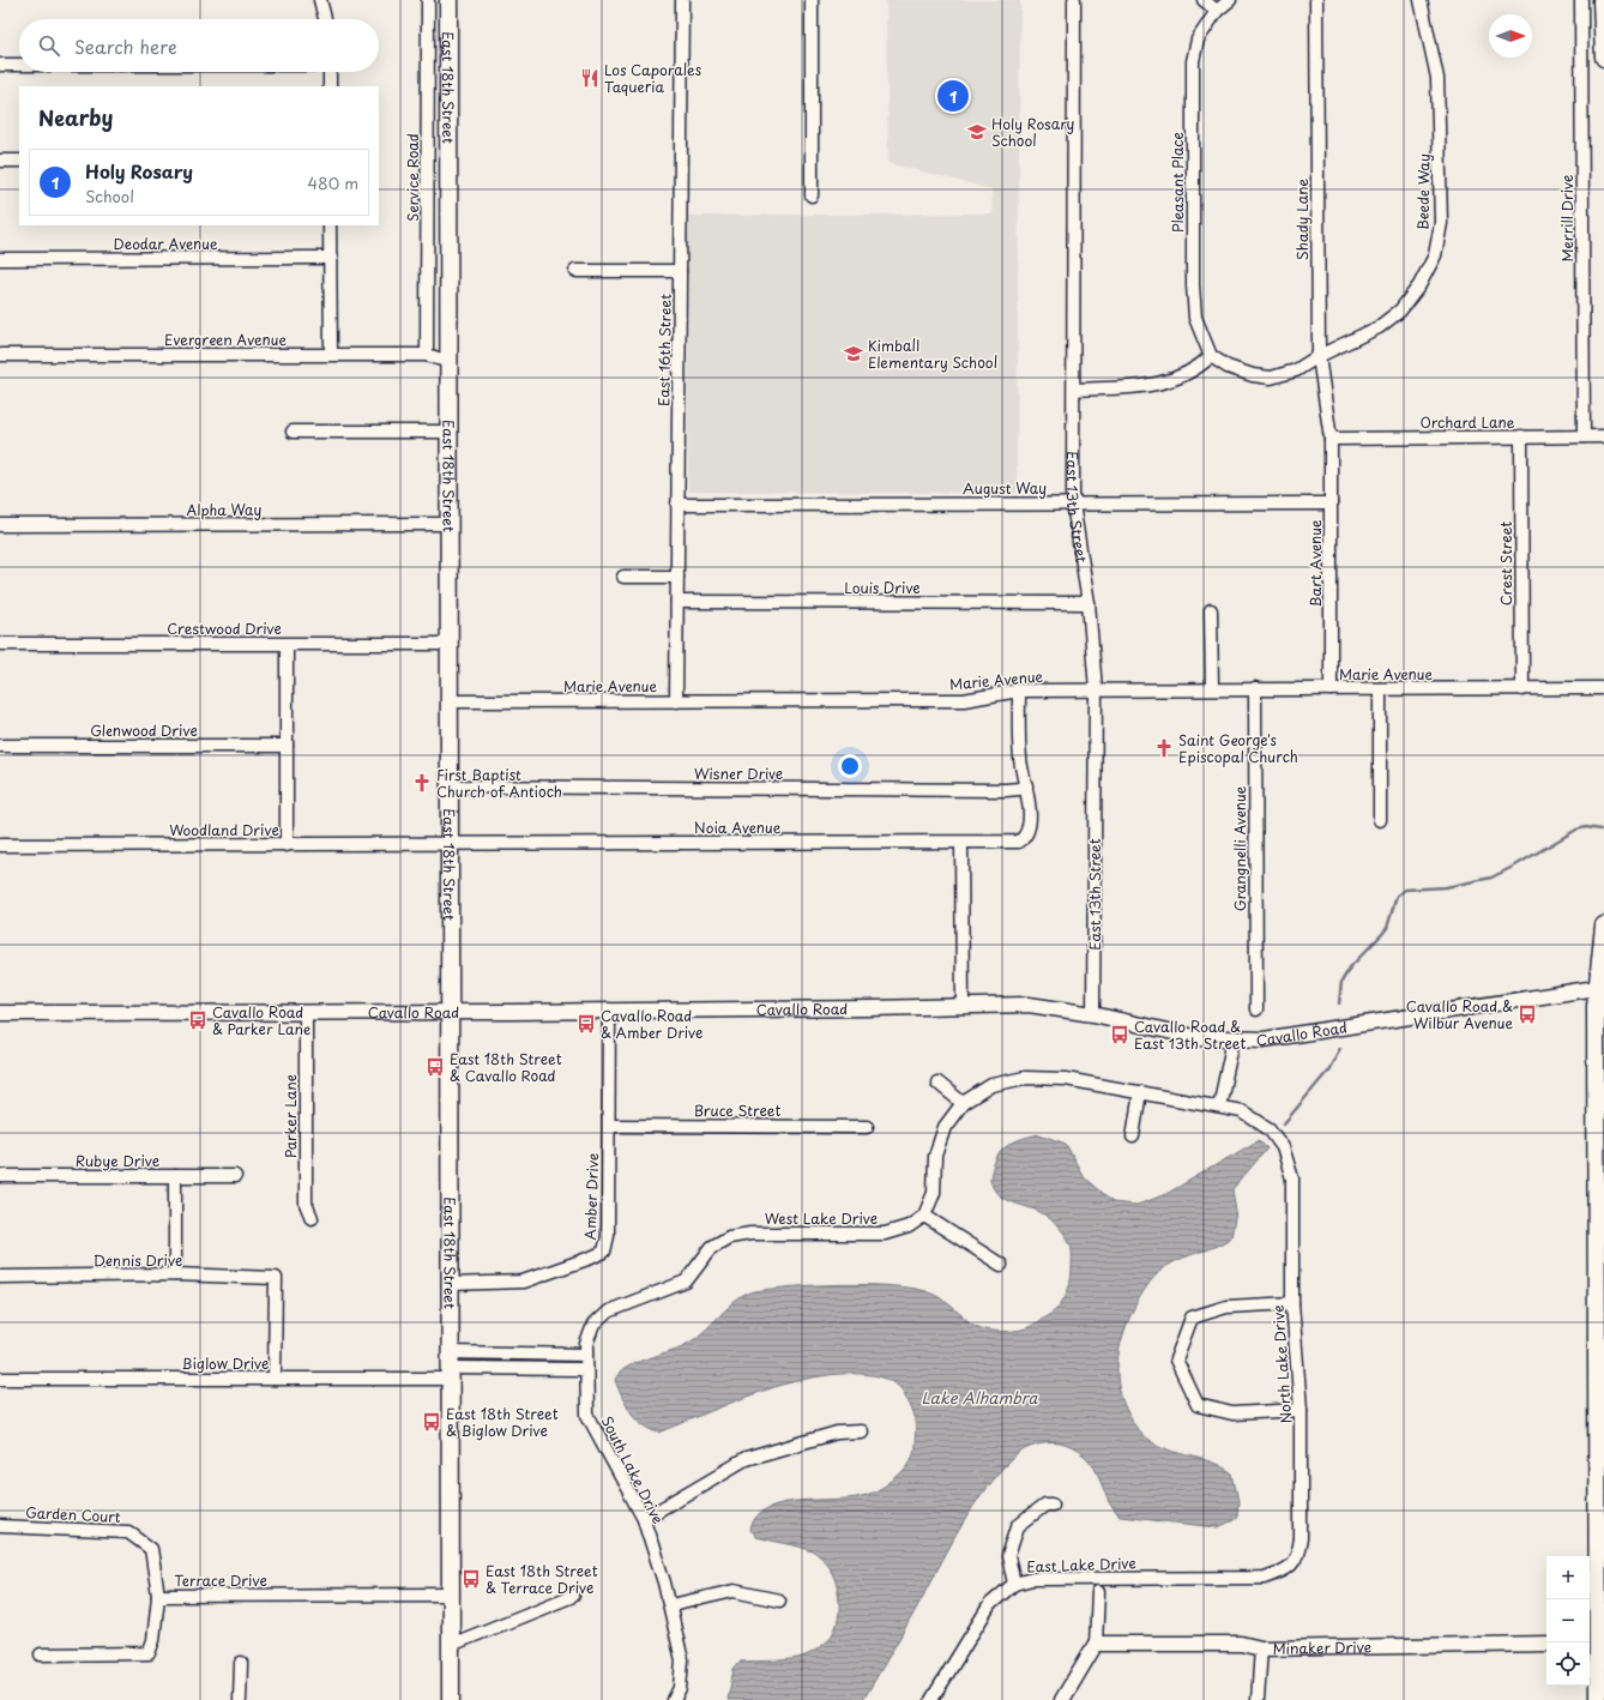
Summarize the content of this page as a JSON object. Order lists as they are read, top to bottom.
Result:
{
  "streets": {
    "main road": ["East 18th Street"],
    "street": [
      "Service Road",
      "Pleasant Place",
      "Beede Way",
      "Merrill Drive",
      "Shady Lane",
      "Deodar Avenue",
      "Evergreen Avenue",
      "East 16th Street",
      "Orchard Lane",
      "August Way",
      "East 13th Street",
      "Alpha Way",
      "Bart Avenue",
      "Crest Street",
      "Louis Drive",
      "Crestwood Drive",
      "Marie Avenue",
      "Glenwood Drive",
      "Wisner Drive",
      "Noia Avenue",
      "Woodland Drive",
      "Grangnelli Avenue",
      "Cavallo Road",
      "Bruce Street",
      "Parker Lane",
      "Rubye Drive",
      "Amber Drive",
      "West Lake Drive",
      "Dennis Drive",
      "Biglow Drive",
      "North Lake Drive",
      "South Lake Drive",
      "Garden Court",
      "East Lake Drive",
      "Terrace Drive",
      "Minaker Drive"
    ]
  },
  "crossings": [
    ["East 18th Street", "Evergreen Avenue"],
    ["East 18th Street", "Alpha Way"],
    ["East 18th Street", "Crestwood Drive"],
    ["East 18th Street", "Marie Avenue"],
    ["East 18th Street", "Wisner Drive"],
    ["East 18th Street", "Noia Avenue"],
    ["East 18th Street", "Woodland Drive"],
    ["East 18th Street", "Cavallo Road"],
    ["East 18th Street", "Amber Drive"],
    ["East 18th Street", "Biglow Drive"],
    ["East 18th Street", "Terrace Drive"],
    ["Service Road", "Evergreen Avenue"],
    ["Pleasant Place", "Beede Way"],
    ["Beede Way", "Shady Lane"],
    ["Merrill Drive", "Orchard Lane"],
    ["Shady Lane", "Orchard Lane"],
    ["Shady Lane", "Bart Avenue"],
    ["East 16th Street", "August Way"],
    ["East 16th Street", "Louis Drive"],
    ["East 16th Street", "Marie Avenue"],
    ["Orchard Lane", "Bart Avenue"],
    ["Orchard Lane", "Crest Street"],
    ["August Way", "East 13th Street"],
    ["August Way", "Bart Avenue"],
    ["East 13th Street", "Louis Drive"],
    ["East 13th Street", "Marie Avenue"],
    ["East 13th Street", "Cavallo Road"],
    ["Bart Avenue", "Marie Avenue"],
    ["Crest Street", "Marie Avenue"],
    ["Marie Avenue", "Grangnelli Avenue"],
    ["Wisner Drive", "Noia Avenue"],
    ["Noia Avenue", "Woodland Drive"],
    ["Cavallo Road", "Parker Lane"],
    ["Cavallo Road", "Amber Drive"],
    ["Bruce Street", "Amber Drive"],
    ["West Lake Drive", "Biglow Drive"],
    ["West Lake Drive", "South Lake Drive"],
    ["Dennis Drive", "Biglow Drive"],
    ["Biglow Drive", "South Lake Drive"],
    ["North Lake Drive", "East Lake Drive"],
    ["Garden Court", "Terrace Drive"]
  ],
  "water": ["Lake Alhambra"],
  "places": {
    "restaurant": ["Los Caporales Taqueria"],
    "school or university": ["Holy Rosary School", "Kimball Elementary School"],
    "church": ["Saint George's Episcopal Church", "First Baptist Church of Antioch"],
    "bus stop": [
      "Cavallo Road & Wilbur Avenue",
      "Cavallo Road & Parker Lane",
      "Cavallo Road & Amber Drive",
      "Cavallo Road & East 13th Street",
      "East 18th Street & Cavallo Road",
      "East 18th Street & Biglow Drive",
      "East 18th Street & Terrace Drive"
    ]
  },
  "north": "right",
  "page": {
    "search": "Search here",
    "pins": "1",
    "heading": "Nearby",
    "list": [
      {
        "mark": "1",
        "name": "Holy Rosary",
        "note": "School",
        "value": "480 m"
      }
    ],
    "map_buttons": ["+", "−"]
  }
}
